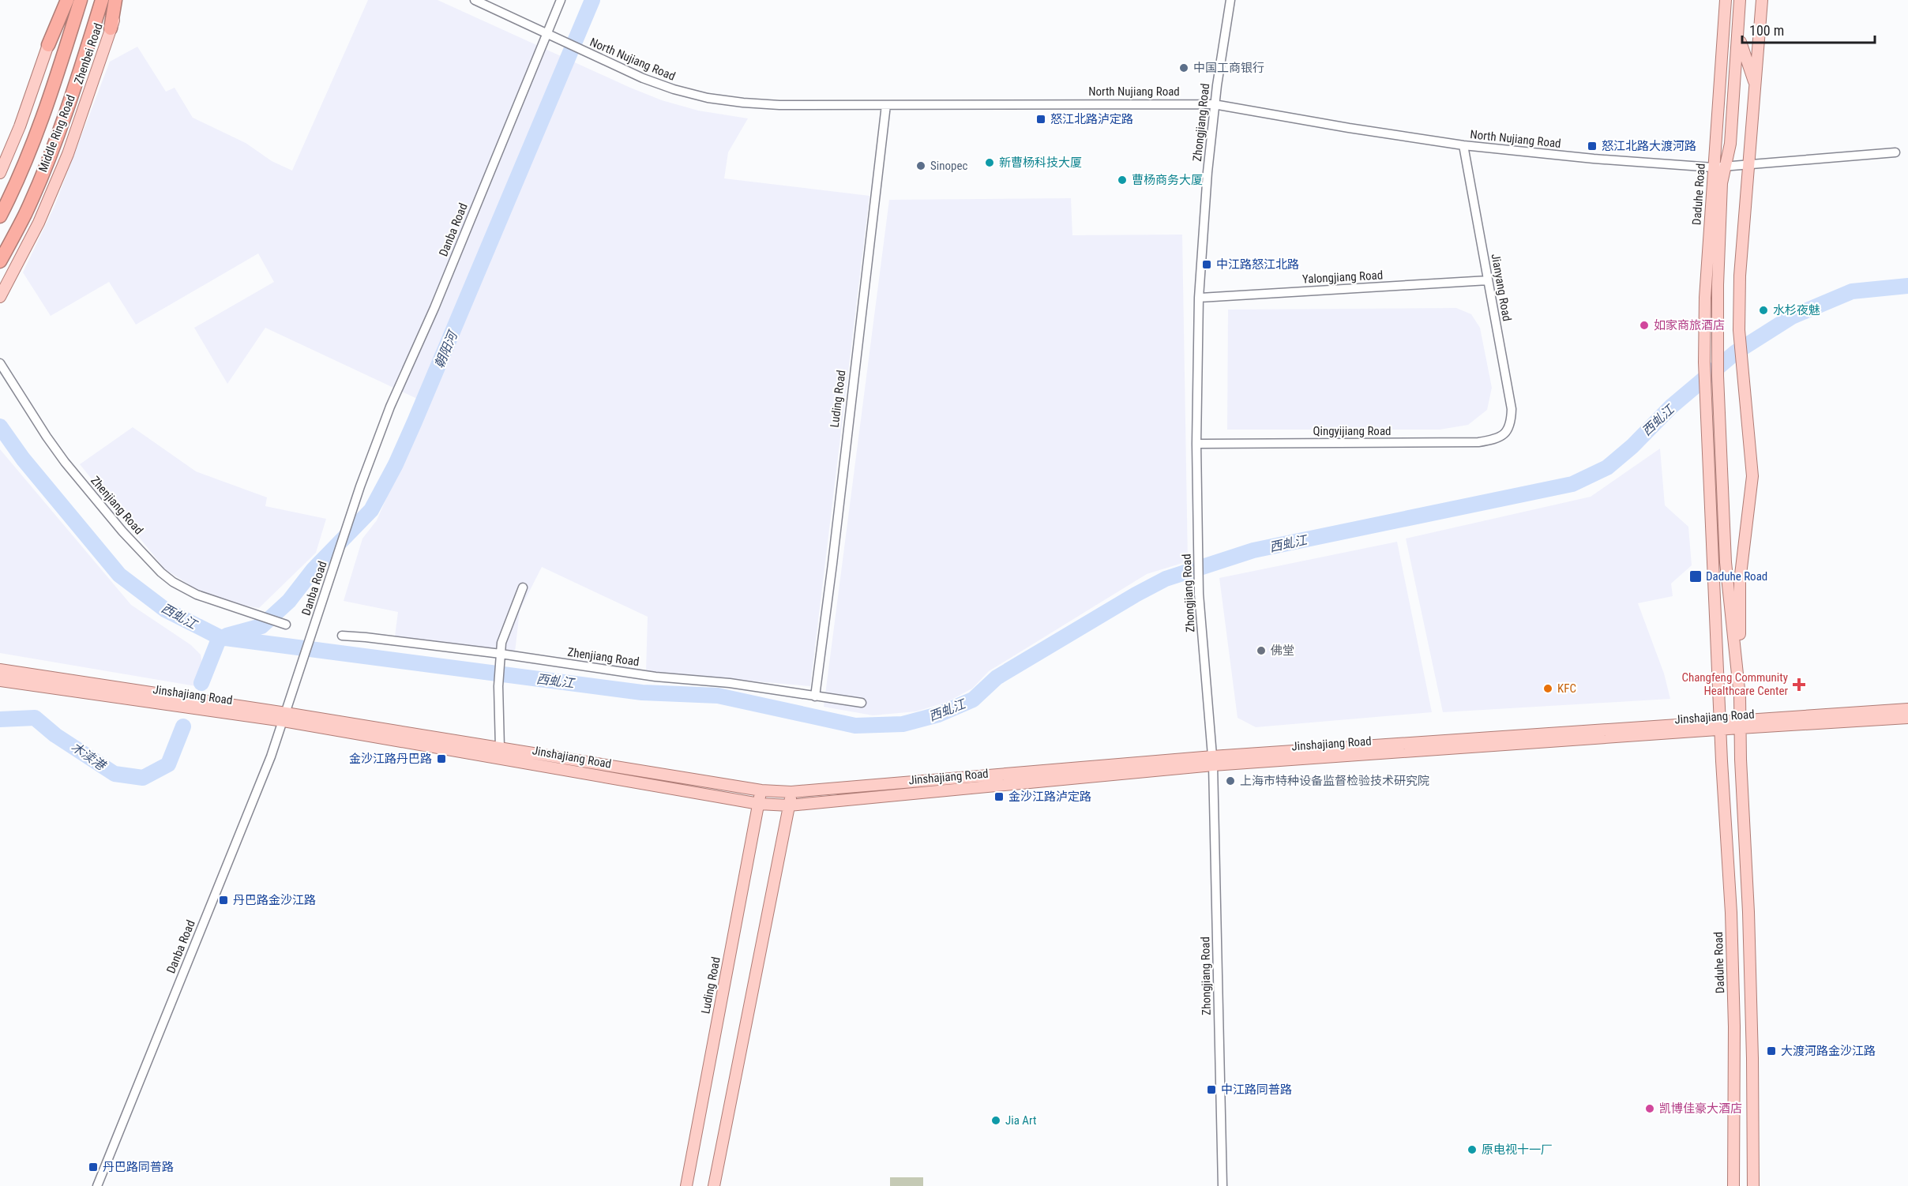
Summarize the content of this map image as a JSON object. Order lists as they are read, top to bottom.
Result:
{
  "streets": {
    "highway": ["Middle Ring Road"],
    "main road": [
      "Zhenbei Road",
      "Daduhe Road",
      "Luding Road",
      "Jinshajiang Road"
    ],
    "street": [
      "North Nujiang Road",
      "Zhongjiang Road",
      "Danba Road",
      "Yalongjiang Road",
      "Jianyang Road",
      "Qingyijiang Road",
      "Zhenjiang Road"
    ]
  },
  "crossings": [
    ["North Nujiang Road", "Zhongjiang Road"],
    ["North Nujiang Road", "Daduhe Road"],
    ["North Nujiang Road", "Danba Road"],
    ["North Nujiang Road", "Jianyang Road"],
    ["North Nujiang Road", "Luding Road"],
    ["Zhongjiang Road", "Yalongjiang Road"],
    ["Zhongjiang Road", "Qingyijiang Road"],
    ["Zhongjiang Road", "Jinshajiang Road"],
    ["Daduhe Road", "Jinshajiang Road"],
    ["Danba Road", "Jinshajiang Road"],
    ["Yalongjiang Road", "Jianyang Road"],
    ["Jianyang Road", "Qingyijiang Road"],
    ["Luding Road", "Zhenjiang Road"],
    ["Luding Road", "Jinshajiang Road"]
  ],
  "water": ["朝阳河", "西虬江", "木渎港"],
  "places": {
    "other": [
      "中国工商银行",
      "新曹杨科技大厦",
      "Sinopec",
      "曹杨商务大厦",
      "水杉夜魅",
      "如家商旅酒店",
      "佛堂",
      "KFC",
      "上海市特种设备监督检验技术研究院",
      "凯博佳豪大酒店",
      "Jia Art",
      "原电视十一厂"
    ],
    "transit": [
      "怒江北路泸定路",
      "怒江北路大渡河路",
      "中江路怒江北路",
      "Daduhe Road",
      "金沙江路丹巴路",
      "金沙江路泸定路",
      "丹巴路金沙江路",
      "大渡河路金沙江路",
      "中江路同普路",
      "丹巴路同普路"
    ],
    "health": ["Changfeng Community Healthcare Center"]
  },
  "scale_bar": "100 m"
}
